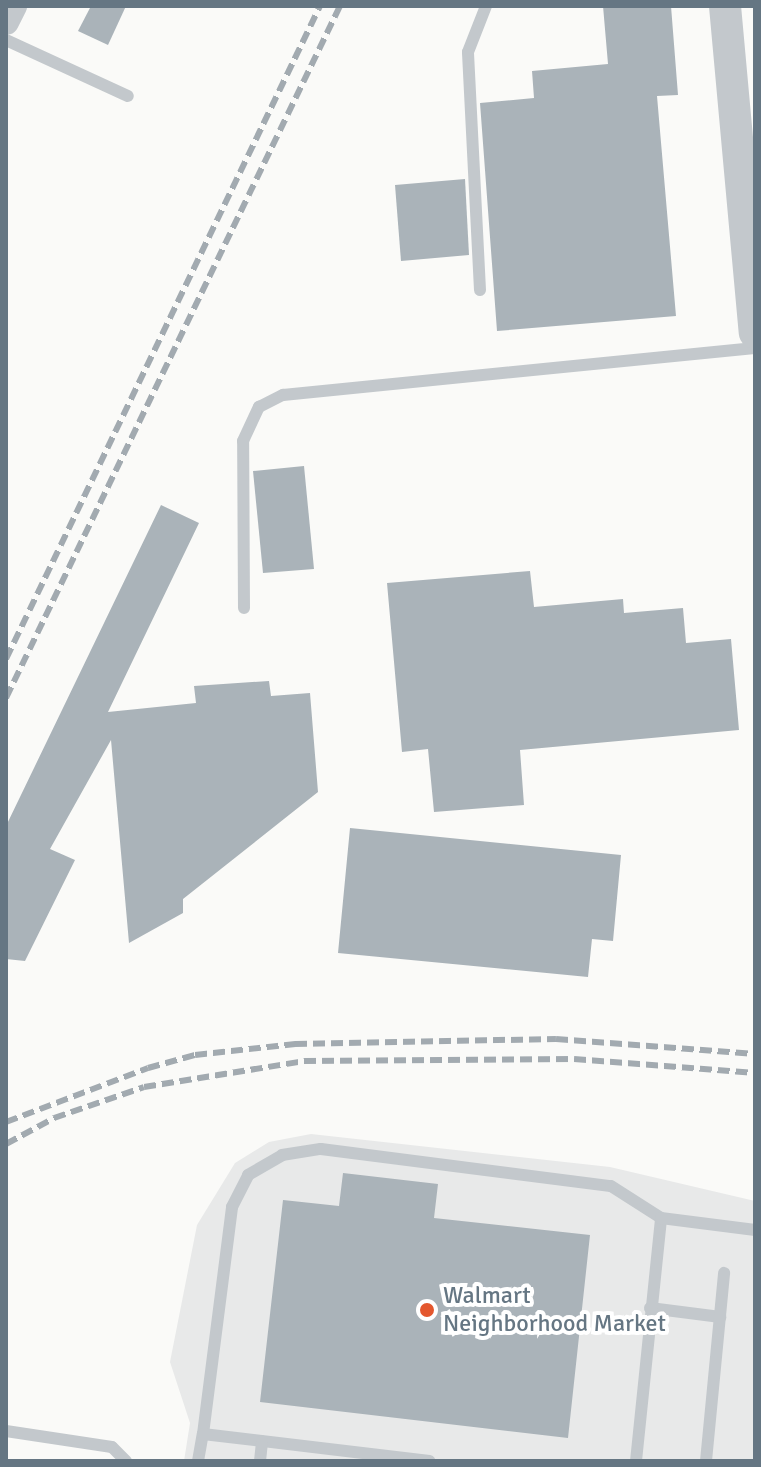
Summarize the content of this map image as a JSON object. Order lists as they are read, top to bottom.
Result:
{
  "places": ["Walmart Neighborhood Market"]
}
